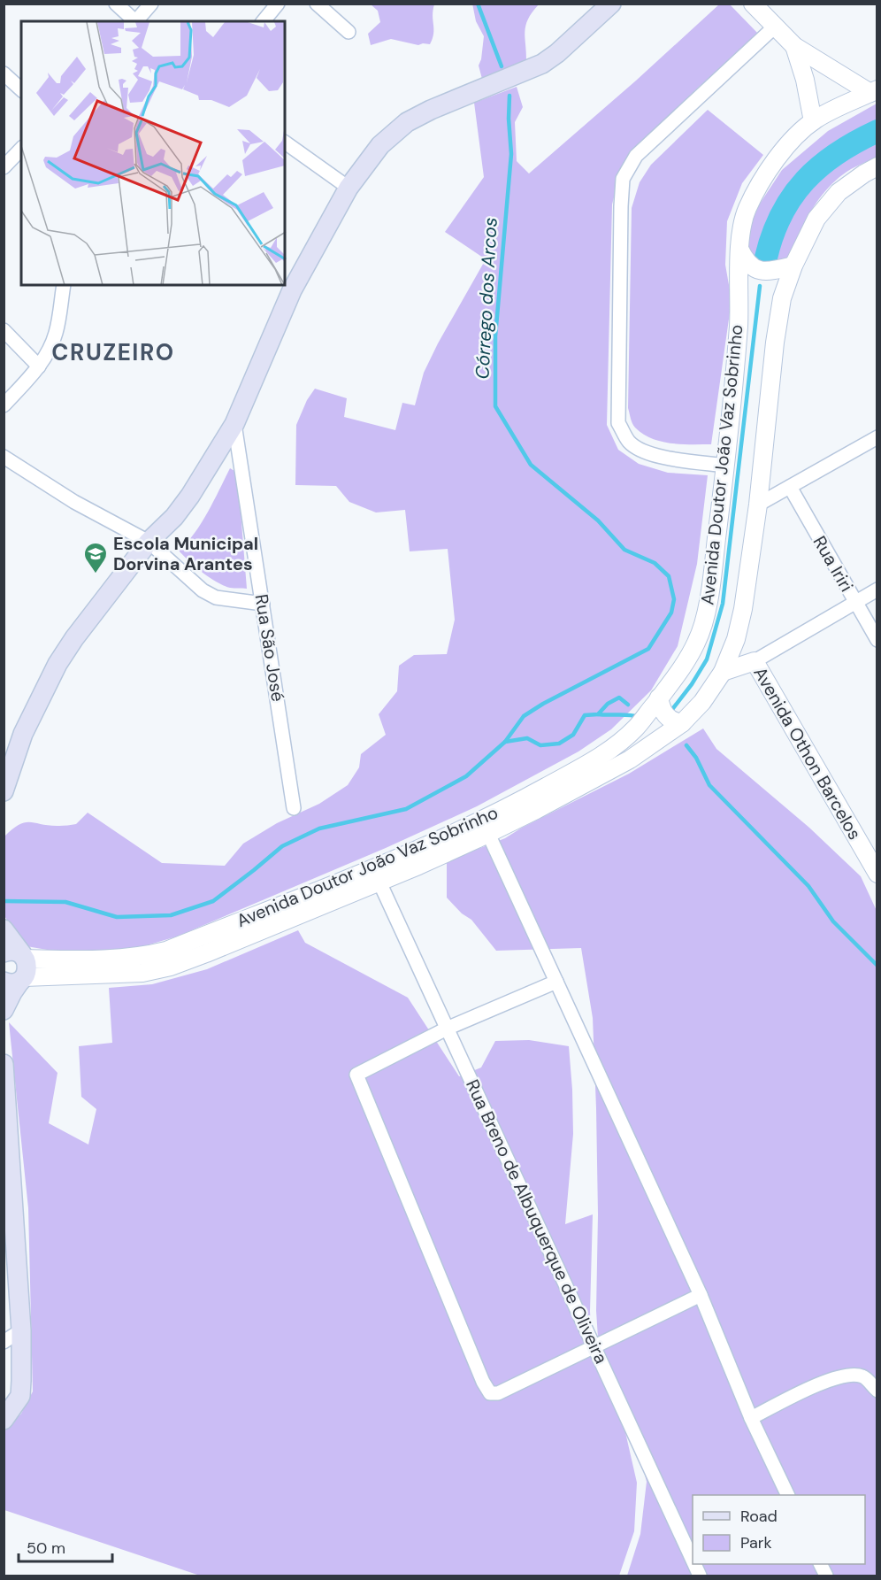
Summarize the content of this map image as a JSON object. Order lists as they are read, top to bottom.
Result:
{
  "streets": {
    "street": [
      "Avenida Doutor João Vaz Sobrinho",
      "Rua Iriri",
      "Rua São José",
      "Avenida Othon Barcelos",
      "Rua Breno de Albuquerque de Oliveira"
    ]
  },
  "crossings": [
    ["Avenida Doutor João Vaz Sobrinho", "Avenida Othon Barcelos"],
    ["Avenida Doutor João Vaz Sobrinho", "Rua Breno de Albuquerque de Oliveira"]
  ],
  "districts": ["CRUZEIRO"],
  "water": ["Córrego dos Arcos"],
  "places": {
    "school or university": ["Escola Municipal Dorvina Arantes"]
  },
  "legend": ["Road", "Park"],
  "scale_bar": "50 m"
}
